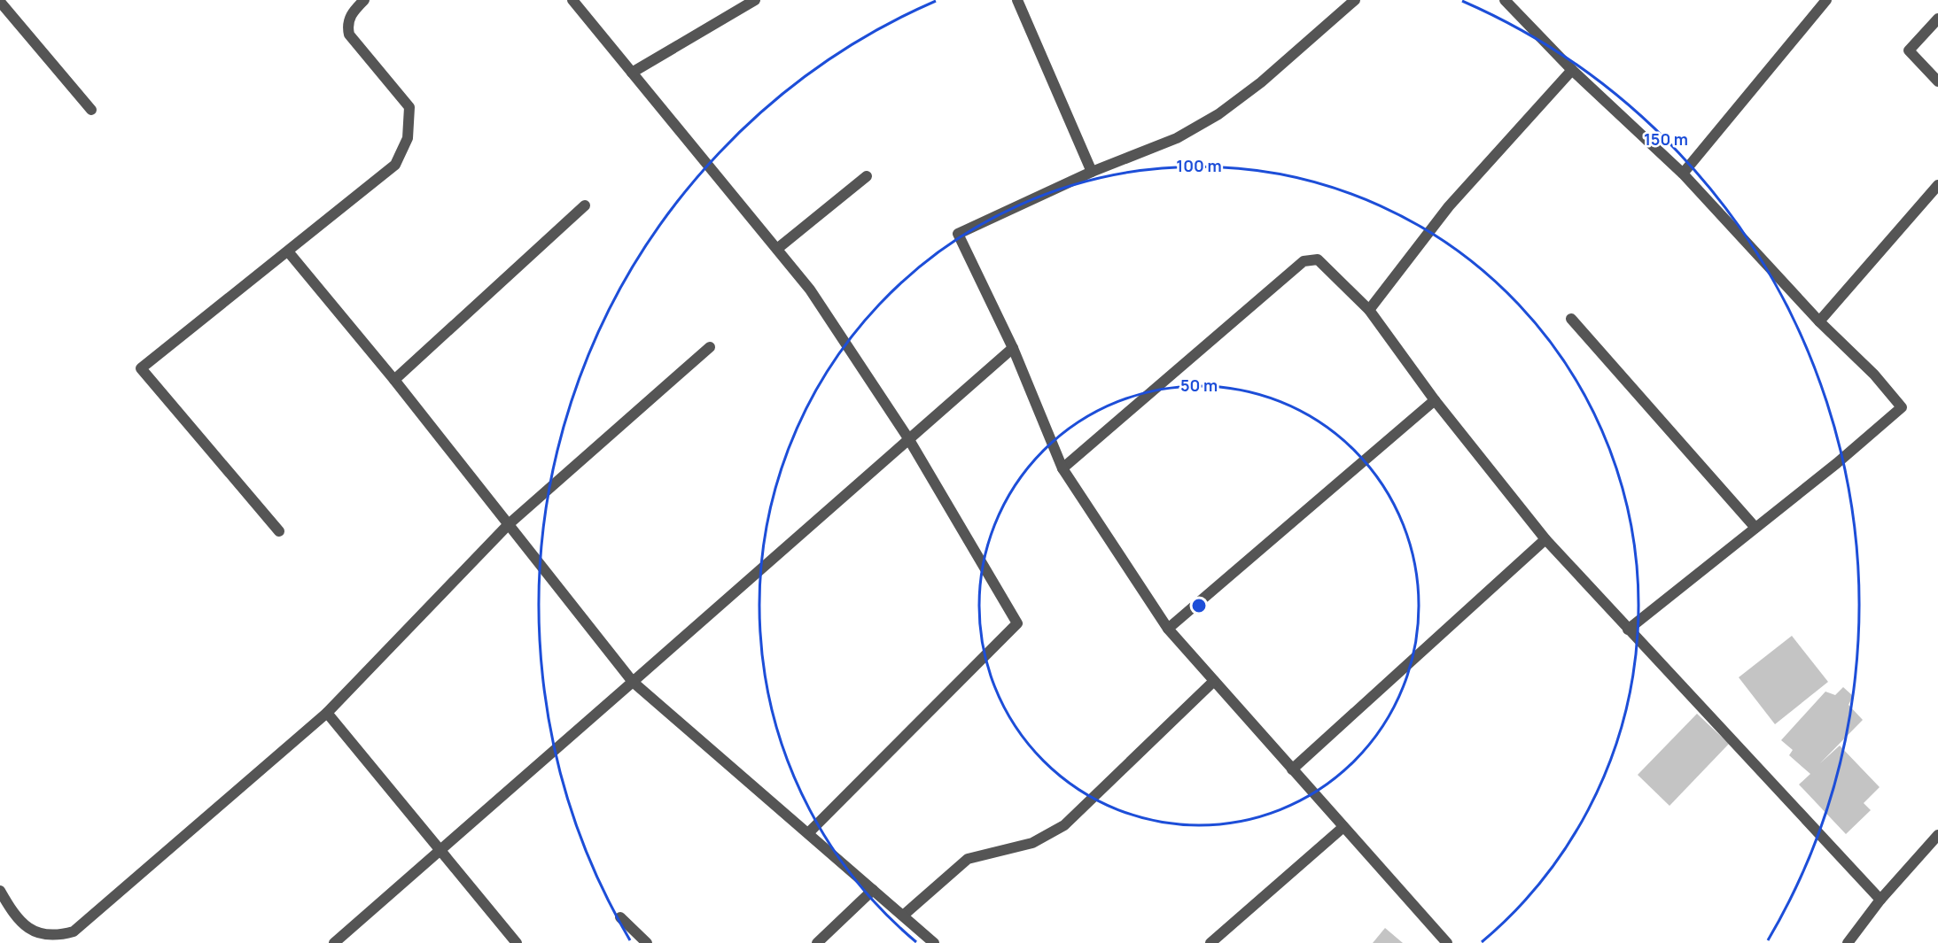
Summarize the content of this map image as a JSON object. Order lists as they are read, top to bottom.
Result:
{
  "rings": ["150 m", "100 m", "50 m"]
}
